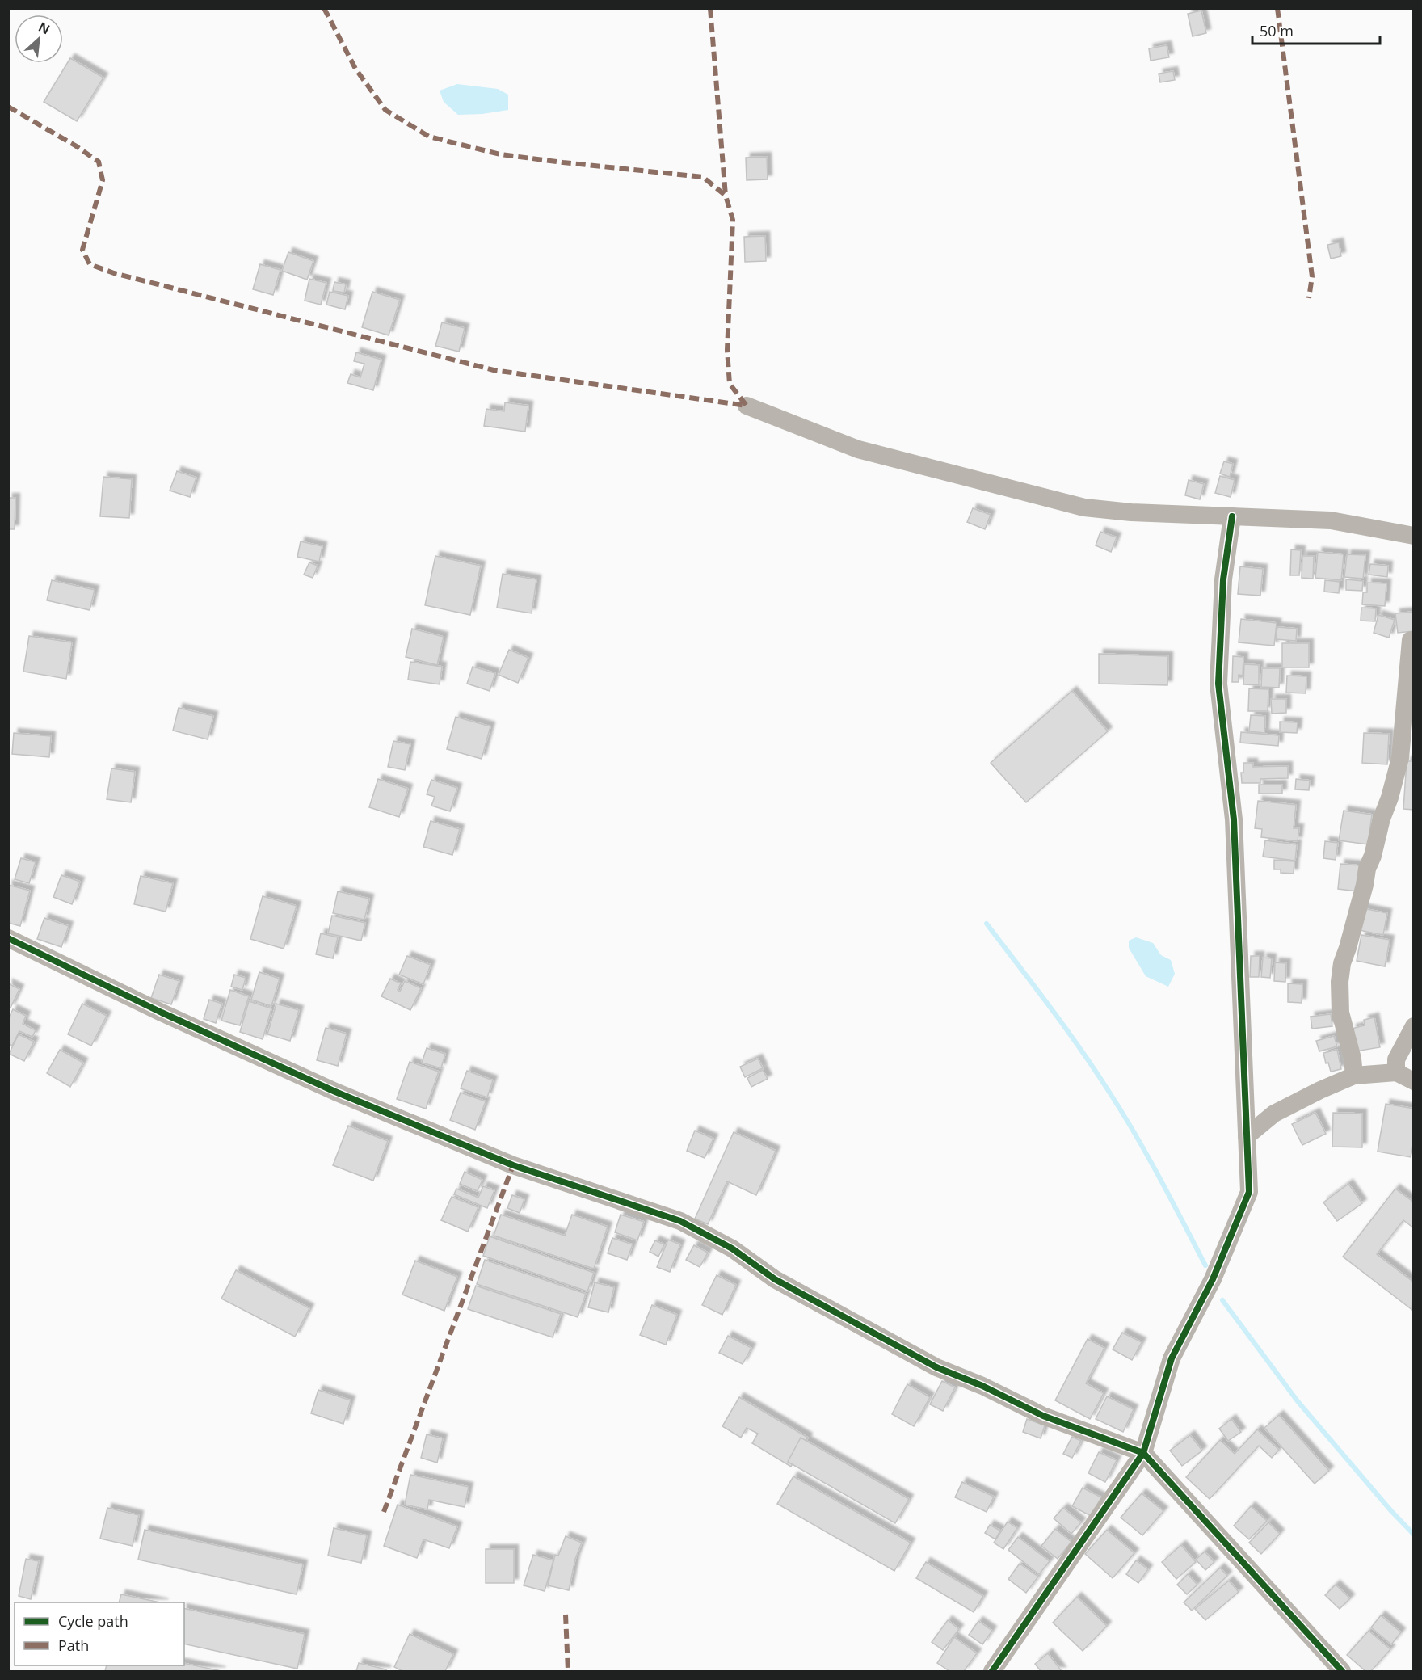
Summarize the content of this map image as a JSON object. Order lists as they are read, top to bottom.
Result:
{
  "legend": ["Cycle path", "Path"],
  "scale_bar": "50 m",
  "north": "top right"
}
